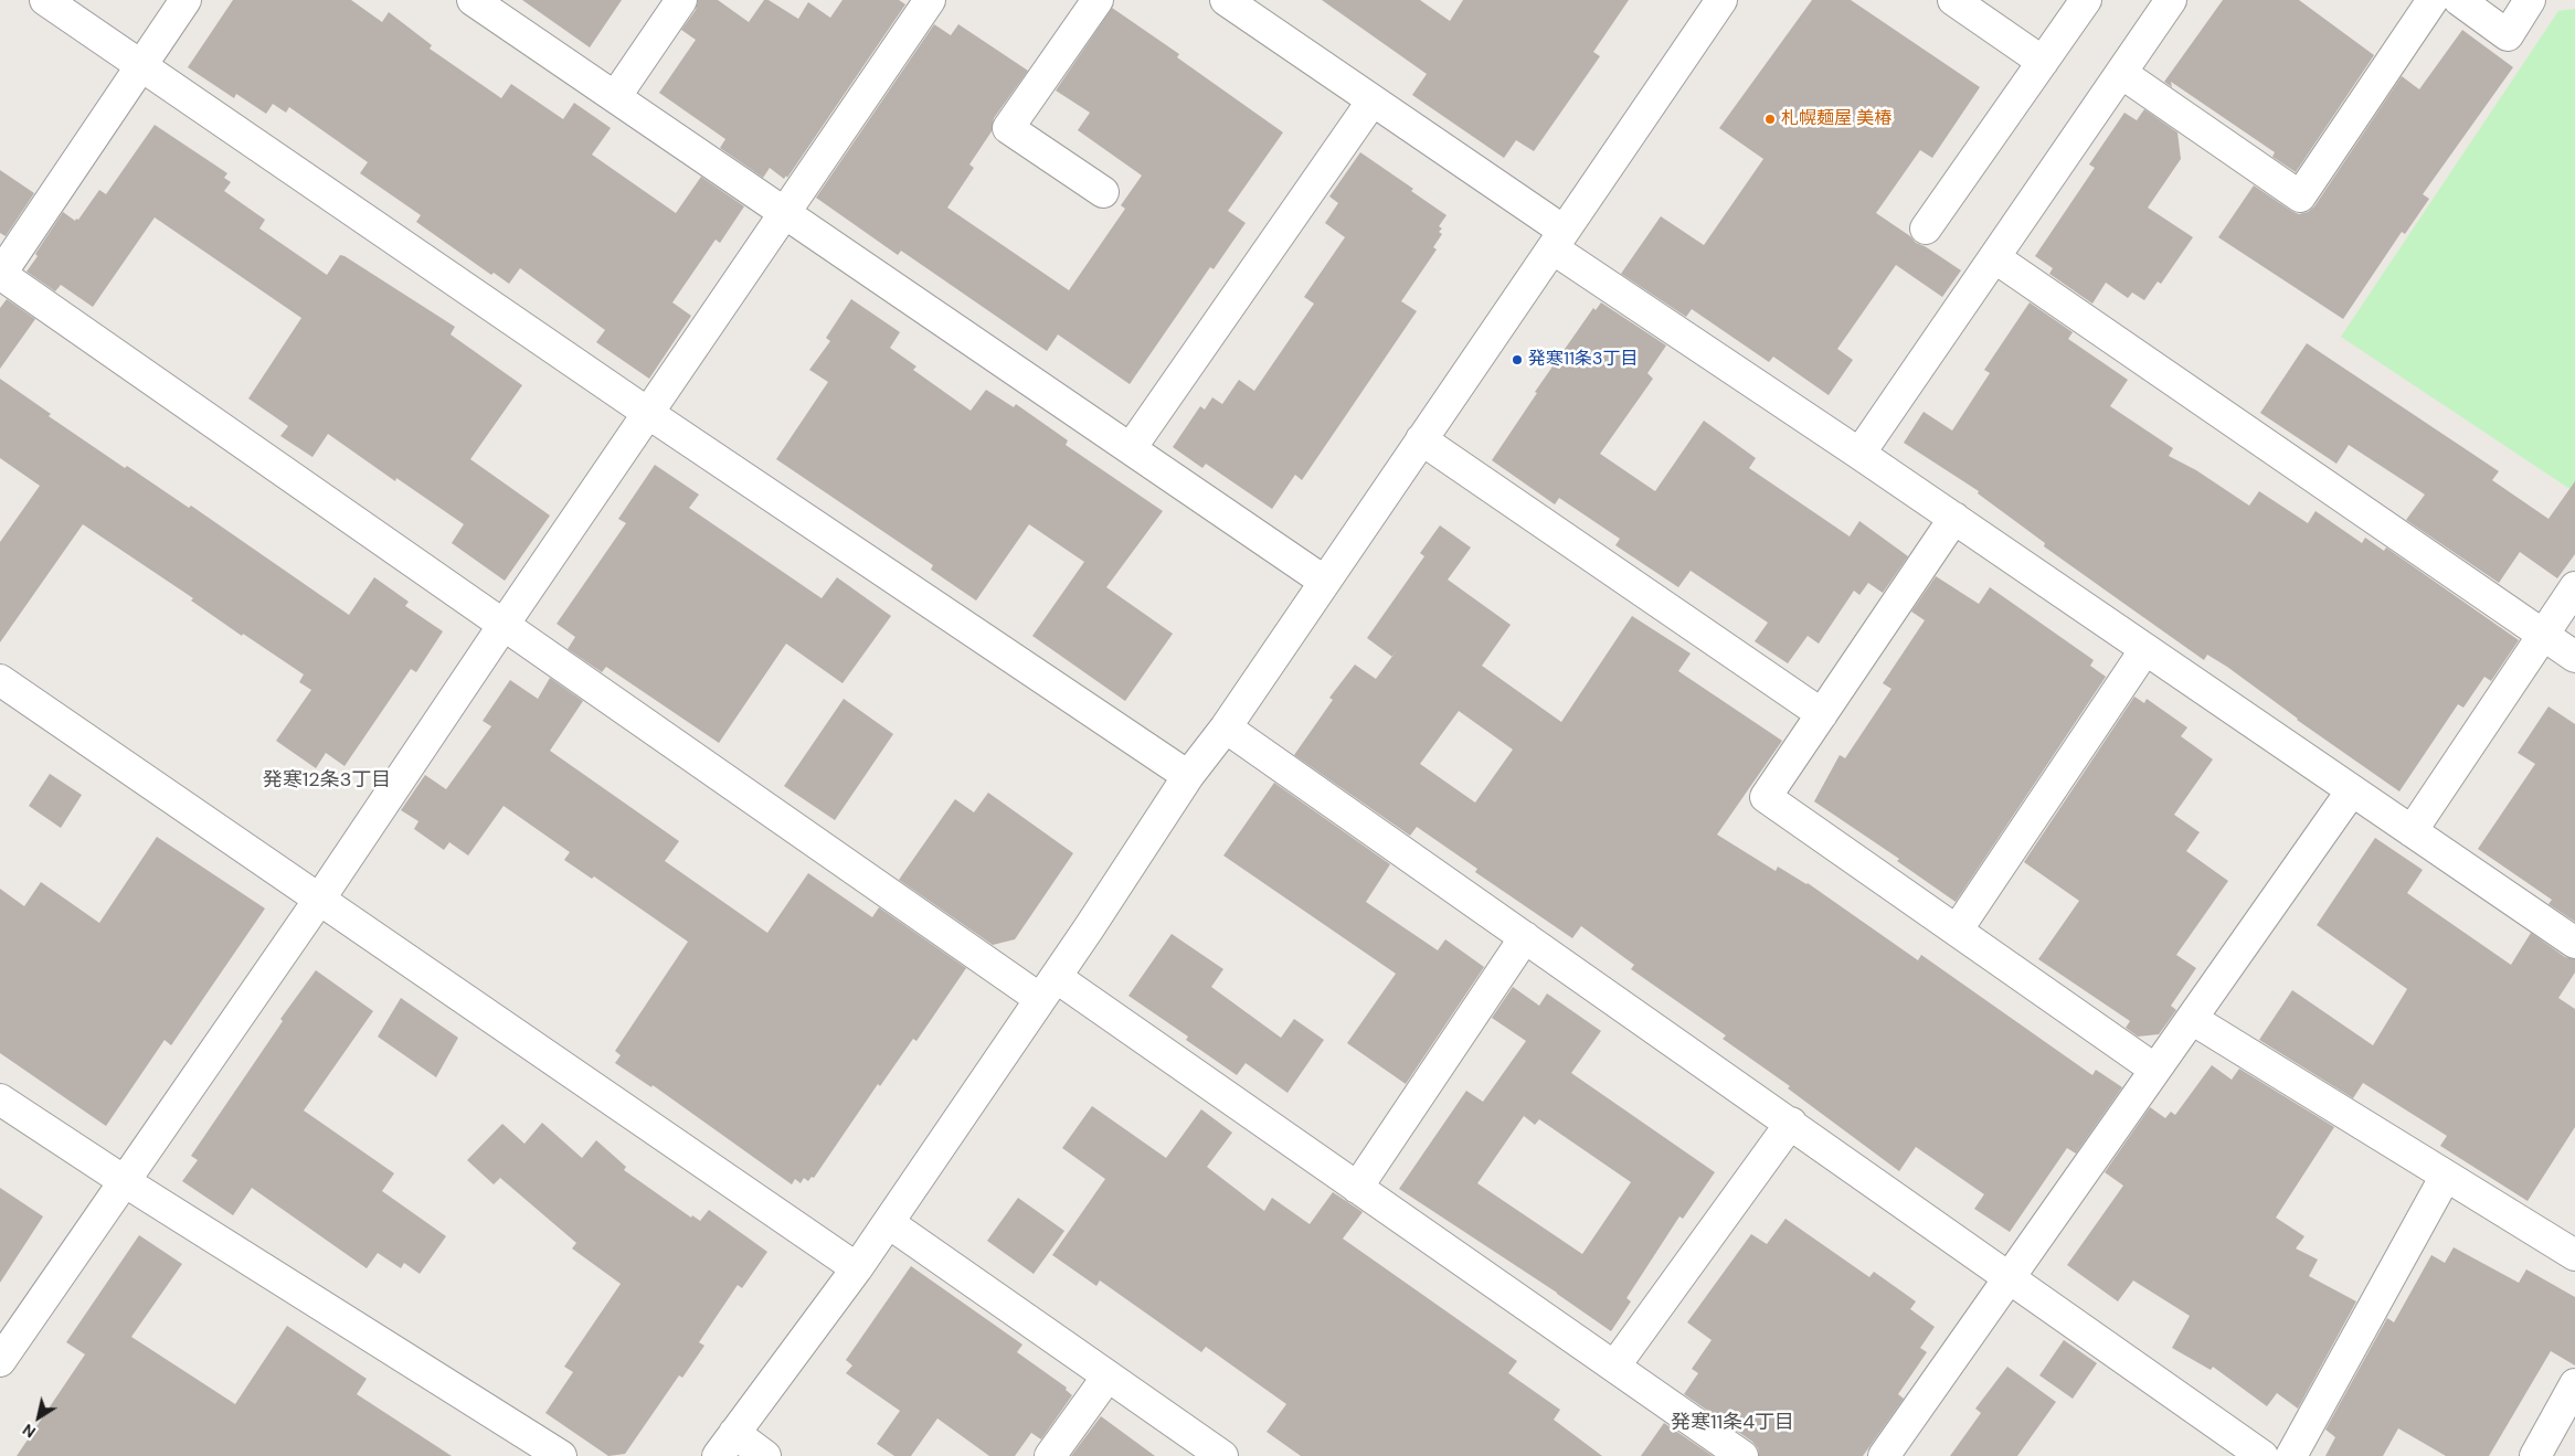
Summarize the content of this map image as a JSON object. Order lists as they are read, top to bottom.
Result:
{
  "districts": ["発寒12条3丁目", "発寒11条4丁目"],
  "places": ["札幌麺屋 美椿", "発寒11条3丁目"],
  "north": "bottom left"
}
